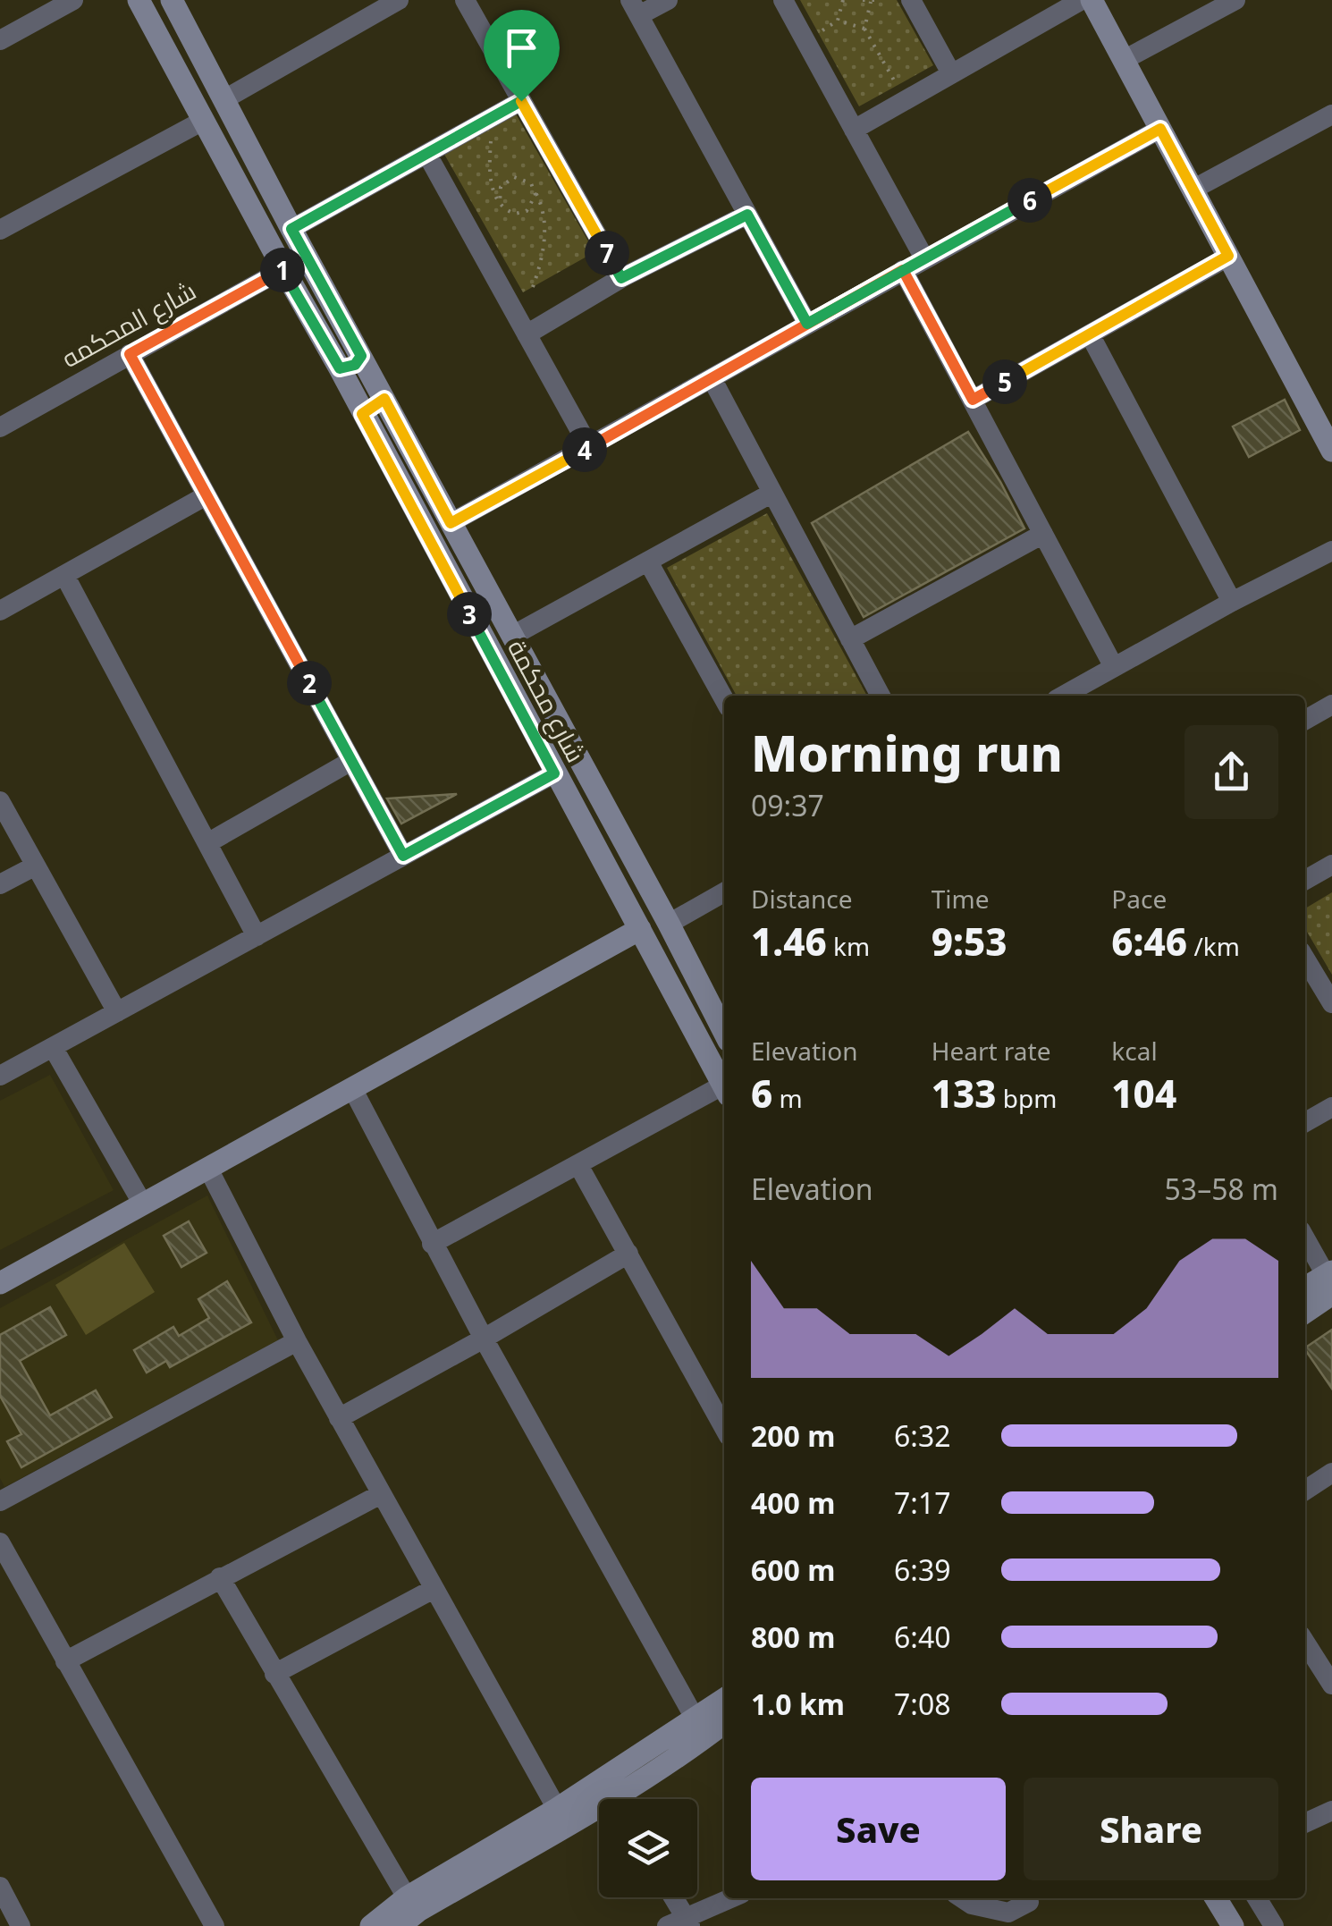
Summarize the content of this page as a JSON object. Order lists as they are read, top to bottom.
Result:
{
  "streets": {
    "main road": ["شارع محكمة"],
    "street": ["شارع المحكمه"]
  },
  "crossings": [
    ["شارع المحكمه", "شارع محكمة"]
  ],
  "page": {
    "pins": [
      "6",
      "7",
      "1",
      "5",
      "4",
      "3",
      "2"
    ],
    "heading": ["Morning run", "09:37"],
    "stats": [
      ["Distance", "1.46 km"],
      ["Time", "9:53"],
      ["Pace", "6:46 /km"],
      ["Elevation", "6 m"],
      ["Heart rate", "133 bpm"],
      ["kcal", "104"]
    ],
    "chart": ["Elevation", "53–58 m"],
    "list": [
      {
        "name": "200 m",
        "note": "6:32"
      },
      {
        "name": "400 m",
        "note": "7:17"
      },
      {
        "name": "600 m",
        "note": "6:39"
      },
      {
        "name": "800 m",
        "note": "6:40"
      },
      {
        "name": "1.0 km",
        "note": "7:08"
      }
    ],
    "buttons": ["Save", "Share"]
  }
}
